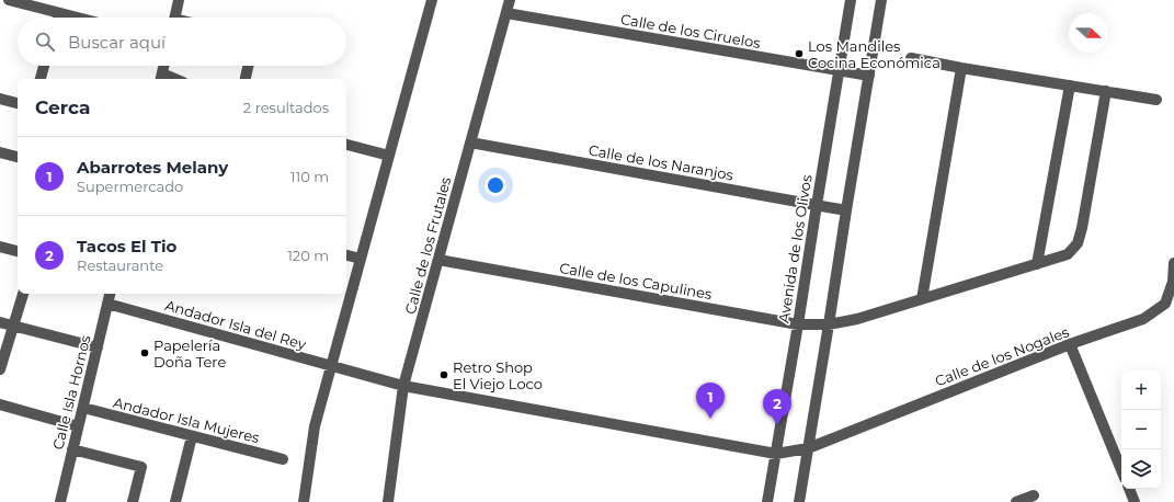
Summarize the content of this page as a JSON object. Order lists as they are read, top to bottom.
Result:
{
  "streets": {
    "street": [
      "Calle de los Ciruelos",
      "Calle de los Naranjos",
      "Calle de los Frutales",
      "Avenida de los Olivos",
      "Calle de los Capulines",
      "Andador Isla del Rey",
      "Calle de los Nogales",
      "Calle Isla Hornos",
      "Andador Isla Mujeres"
    ]
  },
  "crossings": [
    ["Calle de los Ciruelos", "Calle de los Frutales"],
    ["Calle de los Ciruelos", "Avenida de los Olivos"],
    ["Calle de los Naranjos", "Calle de los Frutales"],
    ["Calle de los Naranjos", "Avenida de los Olivos"],
    ["Calle de los Frutales", "Calle de los Capulines"],
    ["Calle de los Frutales", "Andador Isla del Rey"],
    ["Avenida de los Olivos", "Calle de los Capulines"],
    ["Avenida de los Olivos", "Andador Isla del Rey"],
    ["Avenida de los Olivos", "Calle de los Nogales"],
    ["Andador Isla del Rey", "Calle de los Nogales"],
    ["Andador Isla del Rey", "Calle Isla Hornos"],
    ["Calle Isla Hornos", "Andador Isla Mujeres"]
  ],
  "places": ["Los Mandiles Cocina Económica", "Papelería Doña Tere", "Retro Shop El Viejo Loco"],
  "north": "right",
  "page": {
    "search": "Buscar aquí",
    "heading": ["Cerca", "2 resultados"],
    "list": [
      {
        "mark": "1",
        "name": "Abarrotes Melany",
        "note": "Supermercado",
        "value": "110 m"
      },
      {
        "mark": "2",
        "name": "Tacos El Tio",
        "note": "Restaurante",
        "value": "120 m"
      }
    ],
    "map_buttons": ["+", "−"],
    "pins": ["1", "2"]
  }
}
